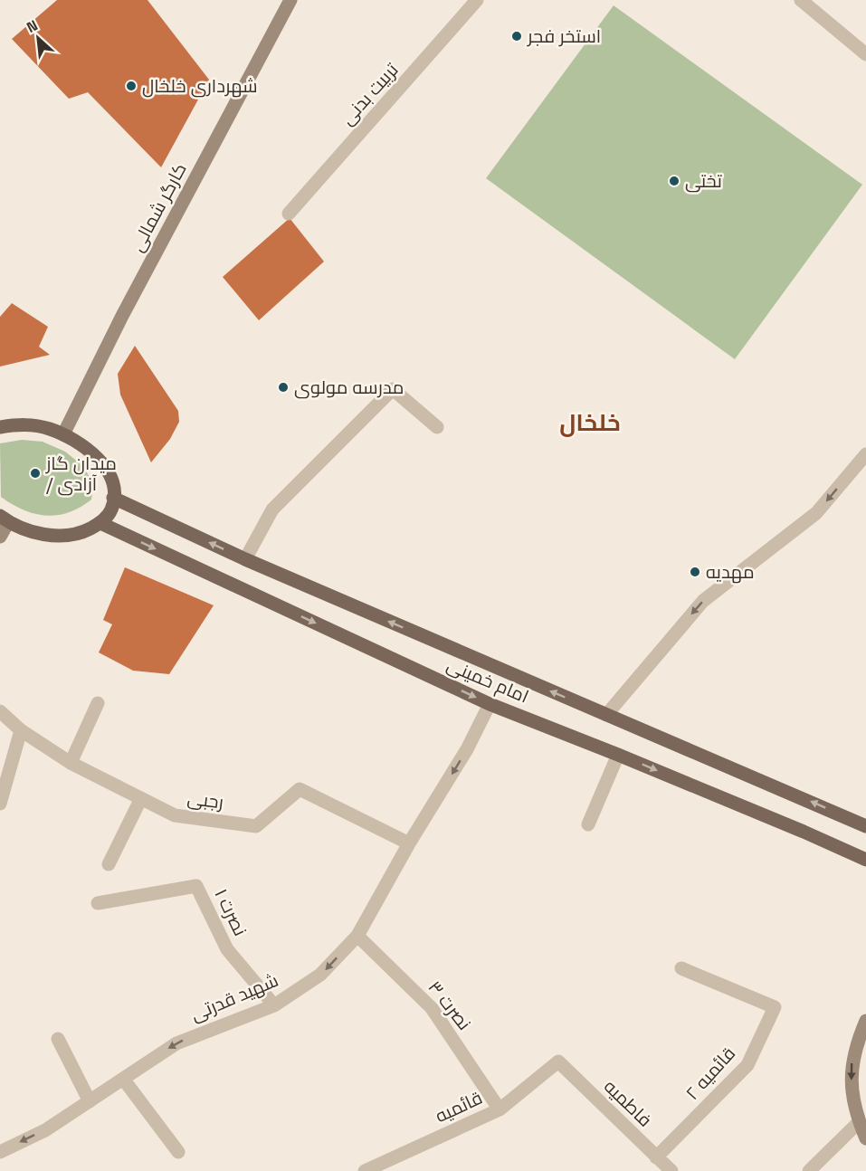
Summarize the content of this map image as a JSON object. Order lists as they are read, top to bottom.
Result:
{
  "streets": {
    "main road": ["کارگر شمالی", "امام خمینی"],
    "street": [
      "تربیت بدنی",
      "رجبی",
      "نصرت ۱",
      "شهید قدرتی",
      "نصرت ۳",
      "قائمیه ۲",
      "فاطمیه",
      "قائمیه"
    ]
  },
  "crossings": [
    ["امام خمینی", "شهید قدرتی"],
    ["رجبی", "شهید قدرتی"],
    ["نصرت ۱", "شهید قدرتی"],
    ["شهید قدرتی", "نصرت ۳"],
    ["نصرت ۳", "قائمیه"],
    ["قائمیه ۲", "فاطمیه"],
    ["فاطمیه", "قائمیه"]
  ],
  "one_way": ["شهید قدرتی"],
  "districts": ["خلخال"],
  "places": [
    "استخر فجر",
    "شهرداری خلخال",
    "تختی",
    "مدرسه مولوی",
    "میدان گاز / آزادی",
    "مهدیه"
  ],
  "north": "top left"
}
